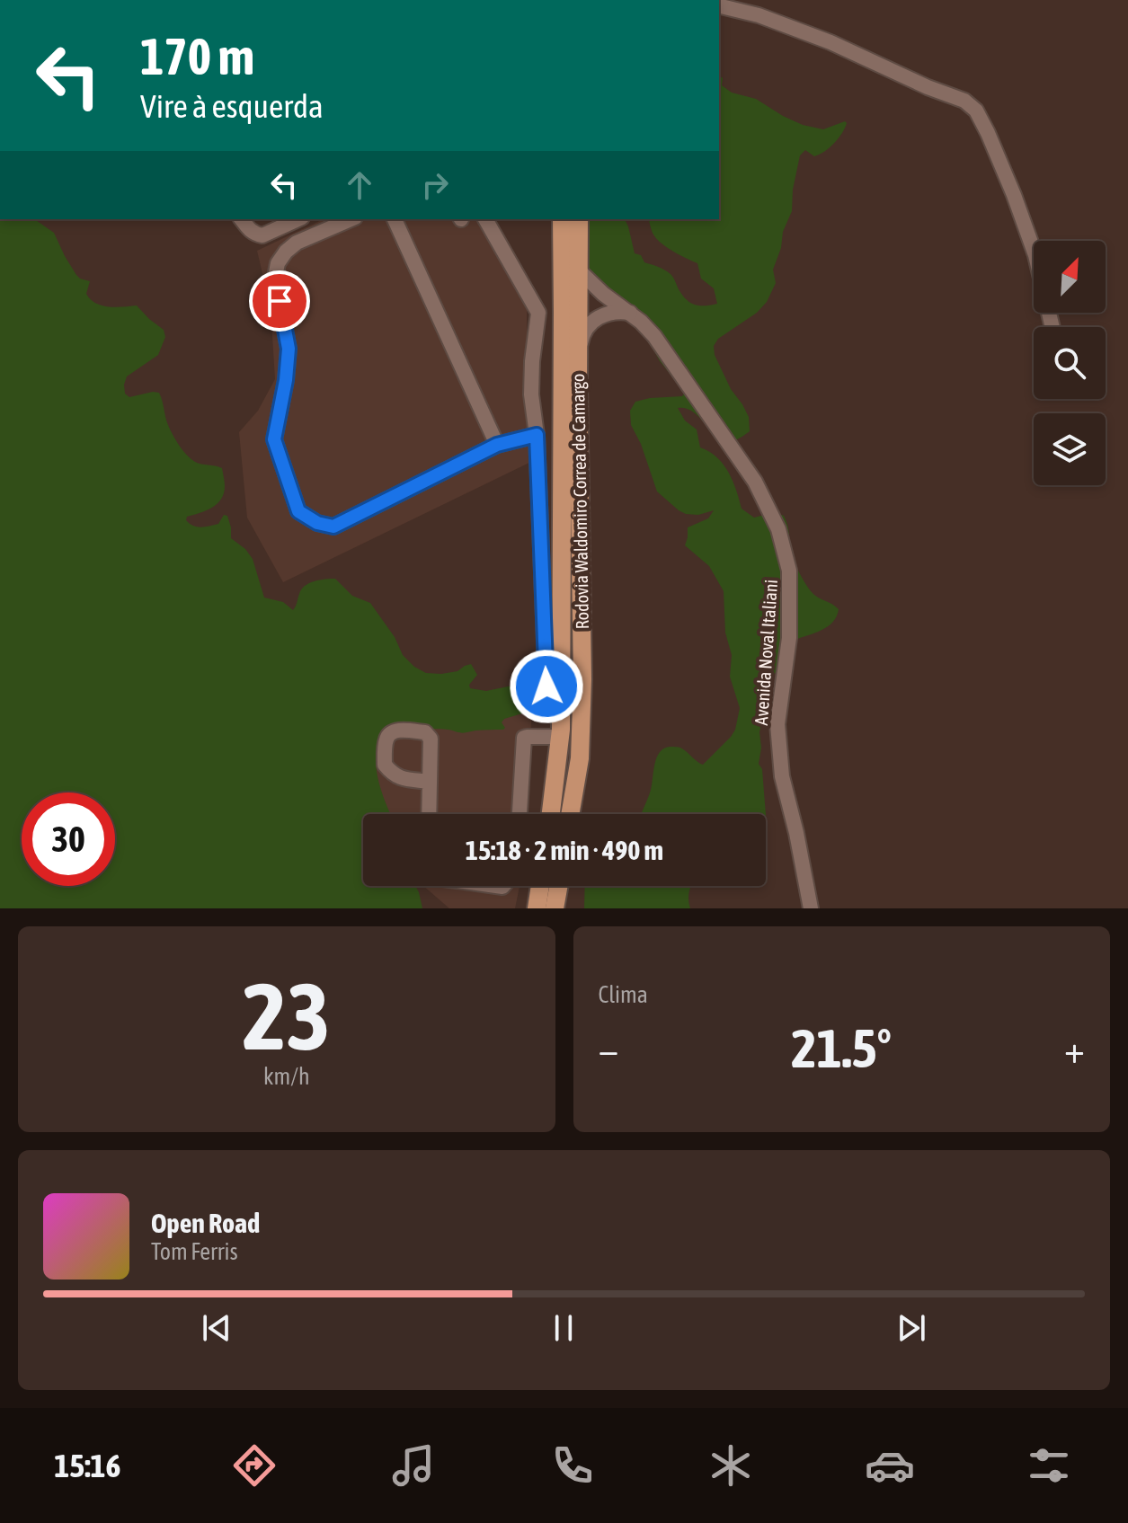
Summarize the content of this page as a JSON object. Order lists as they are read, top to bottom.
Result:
{
  "streets": {
    "main road": ["Rodovia Waldomiro Correa de Camargo"],
    "street": ["Avenida Noval Italiani"]
  },
  "crossings": [
    ["Rodovia Waldomiro Correa de Camargo", "Avenida Noval Italiani"]
  ],
  "north": "top right",
  "page": {
    "turn": ["170 m", "Vire à esquerda"],
    "limit": "30",
    "trip": "15:18 · 2 min · 490 m",
    "tile": [
      ["23", "km/h"],
      "Clima"
    ],
    "heat": ["−", "21.5°", "+"],
    "song": ["Open Road", "Tom Ferris"],
    "tabs": "15:16"
  }
}
